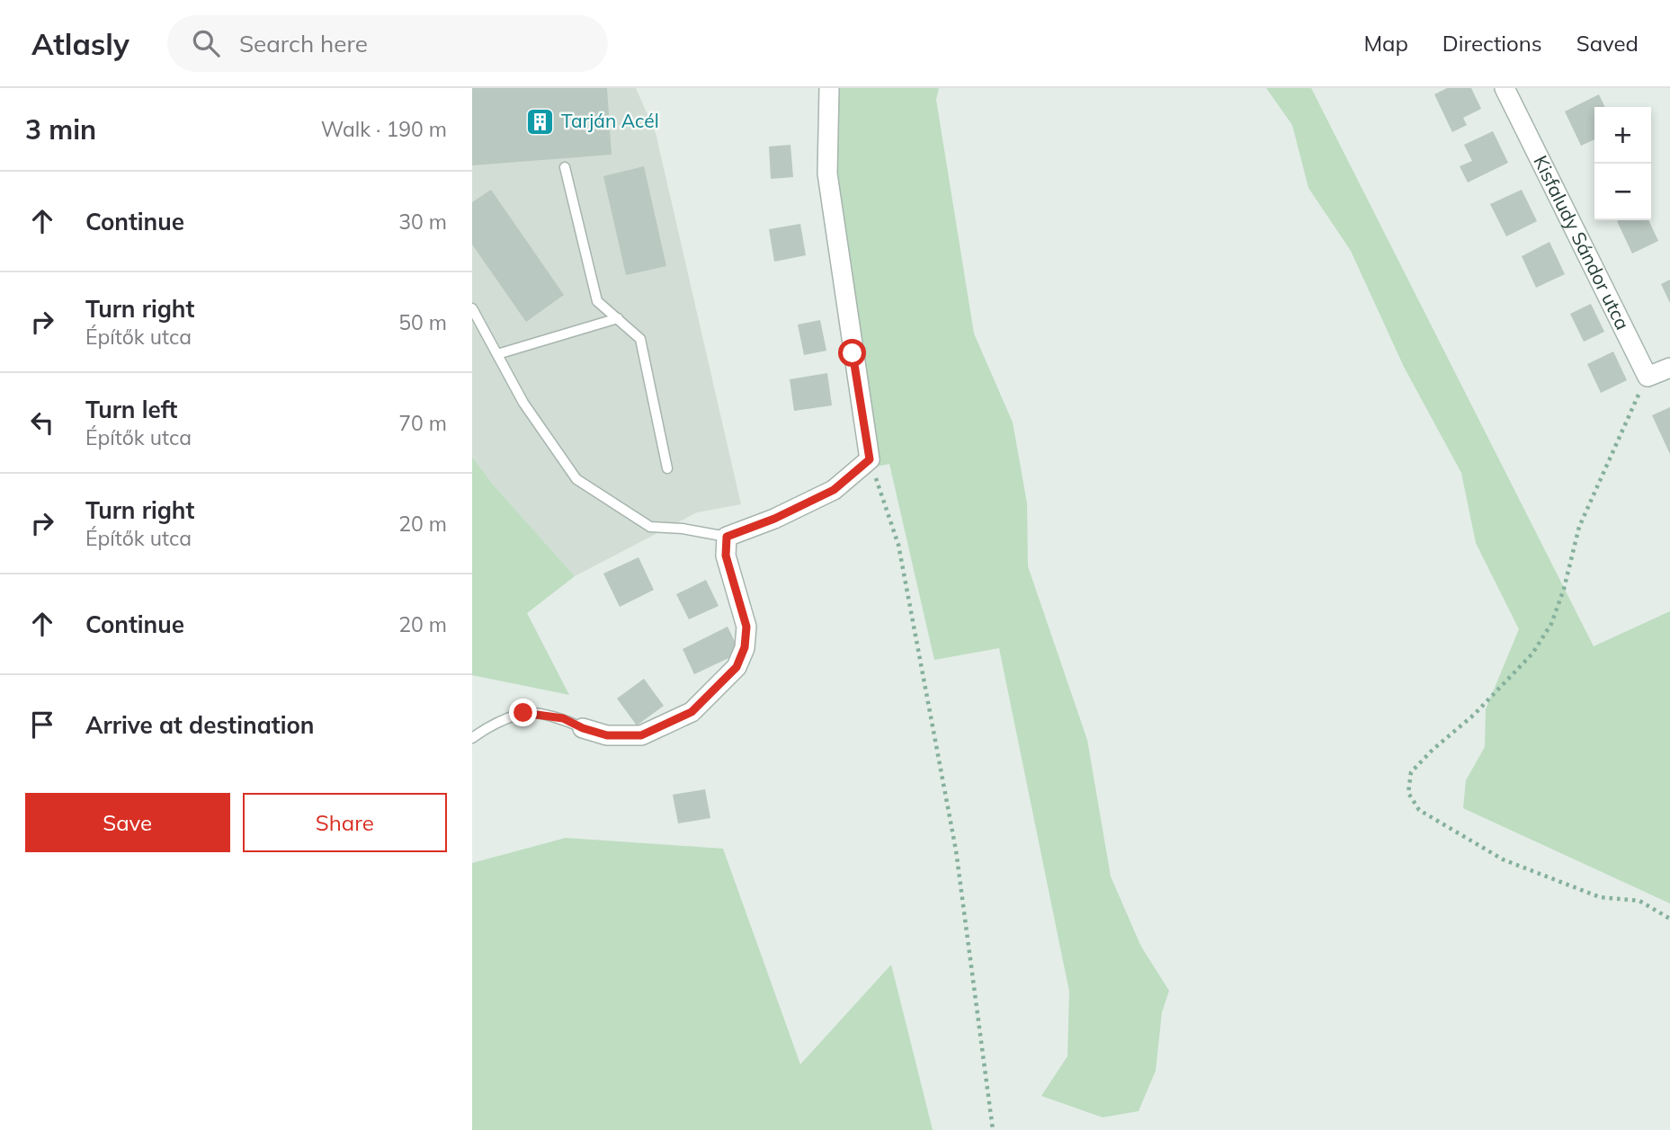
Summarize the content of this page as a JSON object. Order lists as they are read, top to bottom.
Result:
{
  "streets": {
    "street": ["Kisfaludy Sándor utca"]
  },
  "places": {
    "building": ["Tarján Acél"]
  },
  "page": {
    "header": "Atlasly",
    "search": "Search here",
    "nav": ["Map", "Directions", "Saved"],
    "heading": ["3 min", "Walk · 190 m"],
    "map_buttons": ["+", "−"],
    "list": [
      ["Continue", "30 m"],
      ["Turn right", "Építők utca", "50 m"],
      ["Turn left", "Építők utca", "70 m"],
      ["Turn right", "Építők utca", "20 m"],
      ["Continue", "20 m"],
      "Arrive at destination"
    ],
    "buttons": ["Save", "Share"]
  }
}
